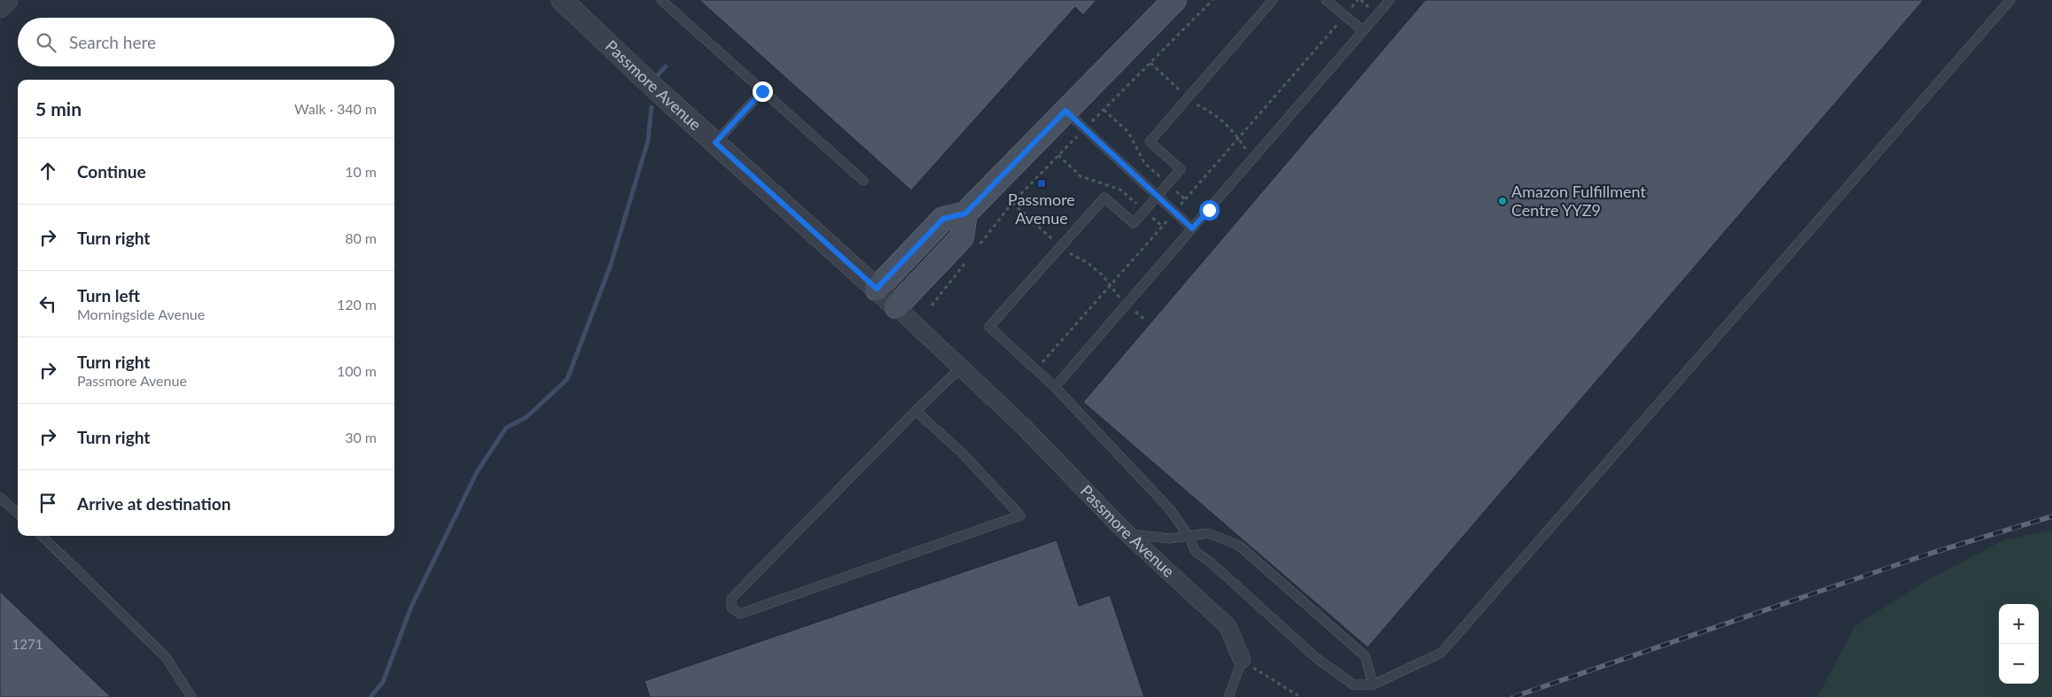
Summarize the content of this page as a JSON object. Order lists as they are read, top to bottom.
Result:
{
  "streets": {
    "street": ["Passmore Avenue"]
  },
  "places": {
    "transit": ["Passmore Avenue"],
    "other": ["Amazon Fulfillment Centre YYZ9"]
  },
  "house_numbers": ["1271"],
  "page": {
    "search": "Search here",
    "heading": ["5 min", "Walk · 340 m"],
    "list": [
      ["Continue", "10 m"],
      ["Turn right", "80 m"],
      ["Turn left", "Morningside Avenue", "120 m"],
      ["Turn right", "Passmore Avenue", "100 m"],
      ["Turn right", "30 m"],
      "Arrive at destination"
    ],
    "map_buttons": ["+", "−"]
  }
}
